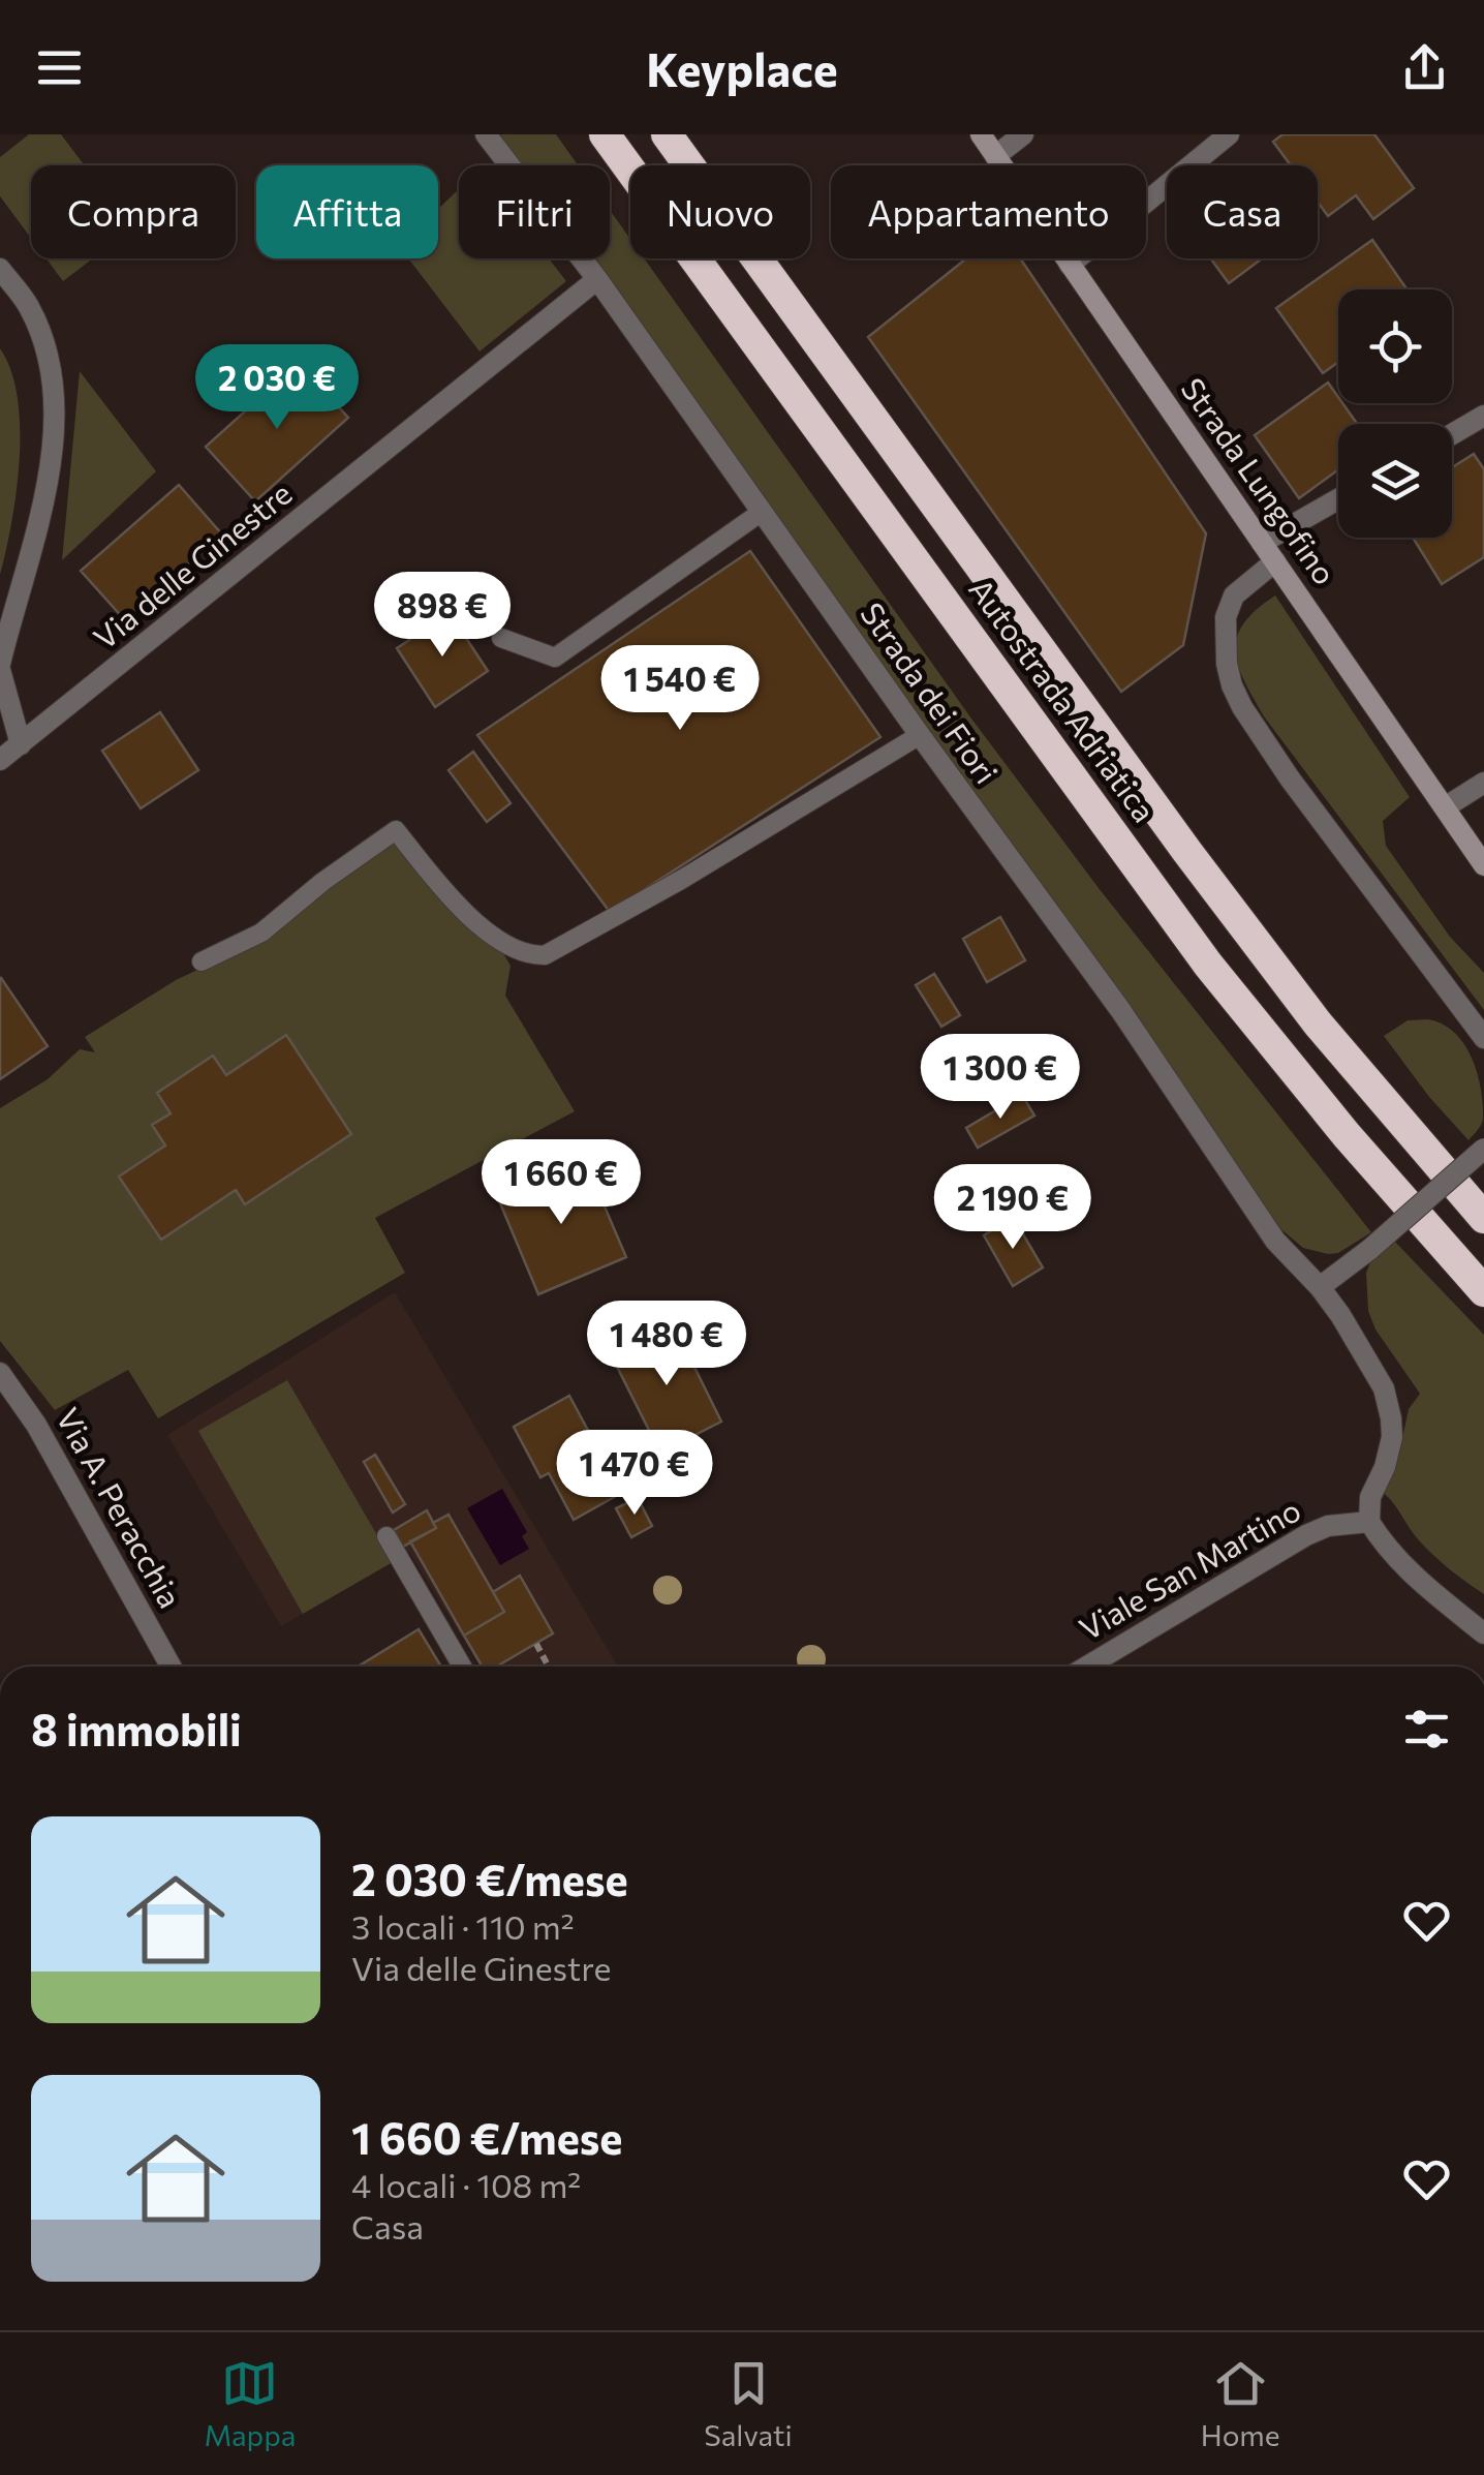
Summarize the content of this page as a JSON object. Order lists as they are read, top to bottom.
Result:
{
  "streets": {
    "highway": ["Autostrada Adriatica"],
    "main road": ["Strada Lungofino"],
    "street": [
      "Via delle Ginestre",
      "Strada dei Fiori",
      "Via A. Peracchia",
      "Viale San Martino"
    ]
  },
  "crossings": [
    ["Via delle Ginestre", "Strada dei Fiori"]
  ],
  "page": {
    "header": "Keyplace",
    "chip": [
      "Compra",
      "Affitta",
      "Filtri",
      "Nuovo",
      "Appartamento",
      "Casa"
    ],
    "price": [
      "2 030 €",
      "898 €",
      "1 540 €",
      "1 300 €",
      "1 660 €",
      "2 190 €",
      "1 480 €",
      "1 470 €"
    ],
    "heading": "8 immobili",
    "list": [
      {
        "name": "2 030 €/mese",
        "note": "3 locali · 110 m² · Via delle Ginestre"
      },
      {
        "name": "1 660 €/mese",
        "note": "4 locali · 108 m² · Casa"
      }
    ],
    "tabs": ["Mappa", "Salvati", "Home"]
  }
}
